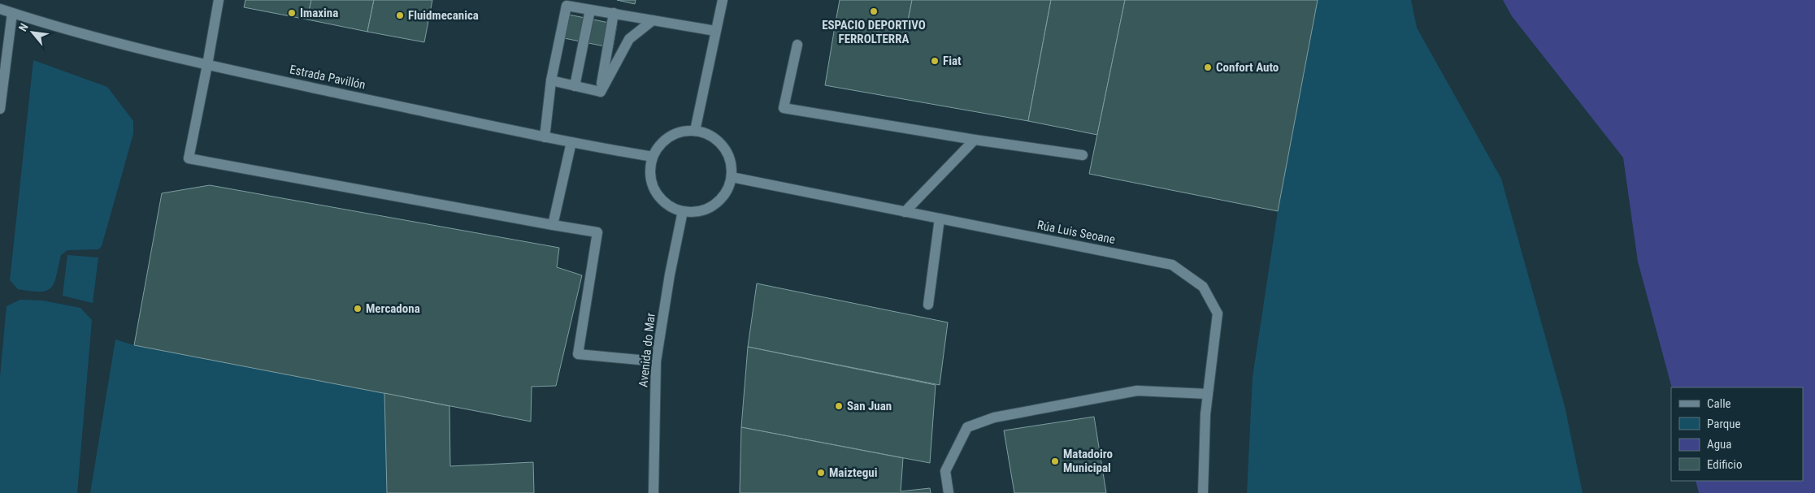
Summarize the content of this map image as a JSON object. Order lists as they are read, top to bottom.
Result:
{
  "streets": {
    "street": ["Estrada Pavillón", "Rúa Luis Seoane", "Avenida do Mar"]
  },
  "crossings": [
    ["Estrada Pavillón", "Rúa Luis Seoane"],
    ["Estrada Pavillón", "Avenida do Mar"],
    ["Rúa Luis Seoane", "Avenida do Mar"]
  ],
  "places": [
    "ESPACIO DEPORTIVO FERROLTERRA",
    "Imaxina",
    "Fluidmecanica",
    "Fiat",
    "Confort Auto",
    "Mercadona",
    "San Juan",
    "Matadoiro Municipal",
    "Maiztegui"
  ],
  "legend": [
    "Calle",
    "Parque",
    "Agua",
    "Edificio"
  ],
  "north": "top left"
}
